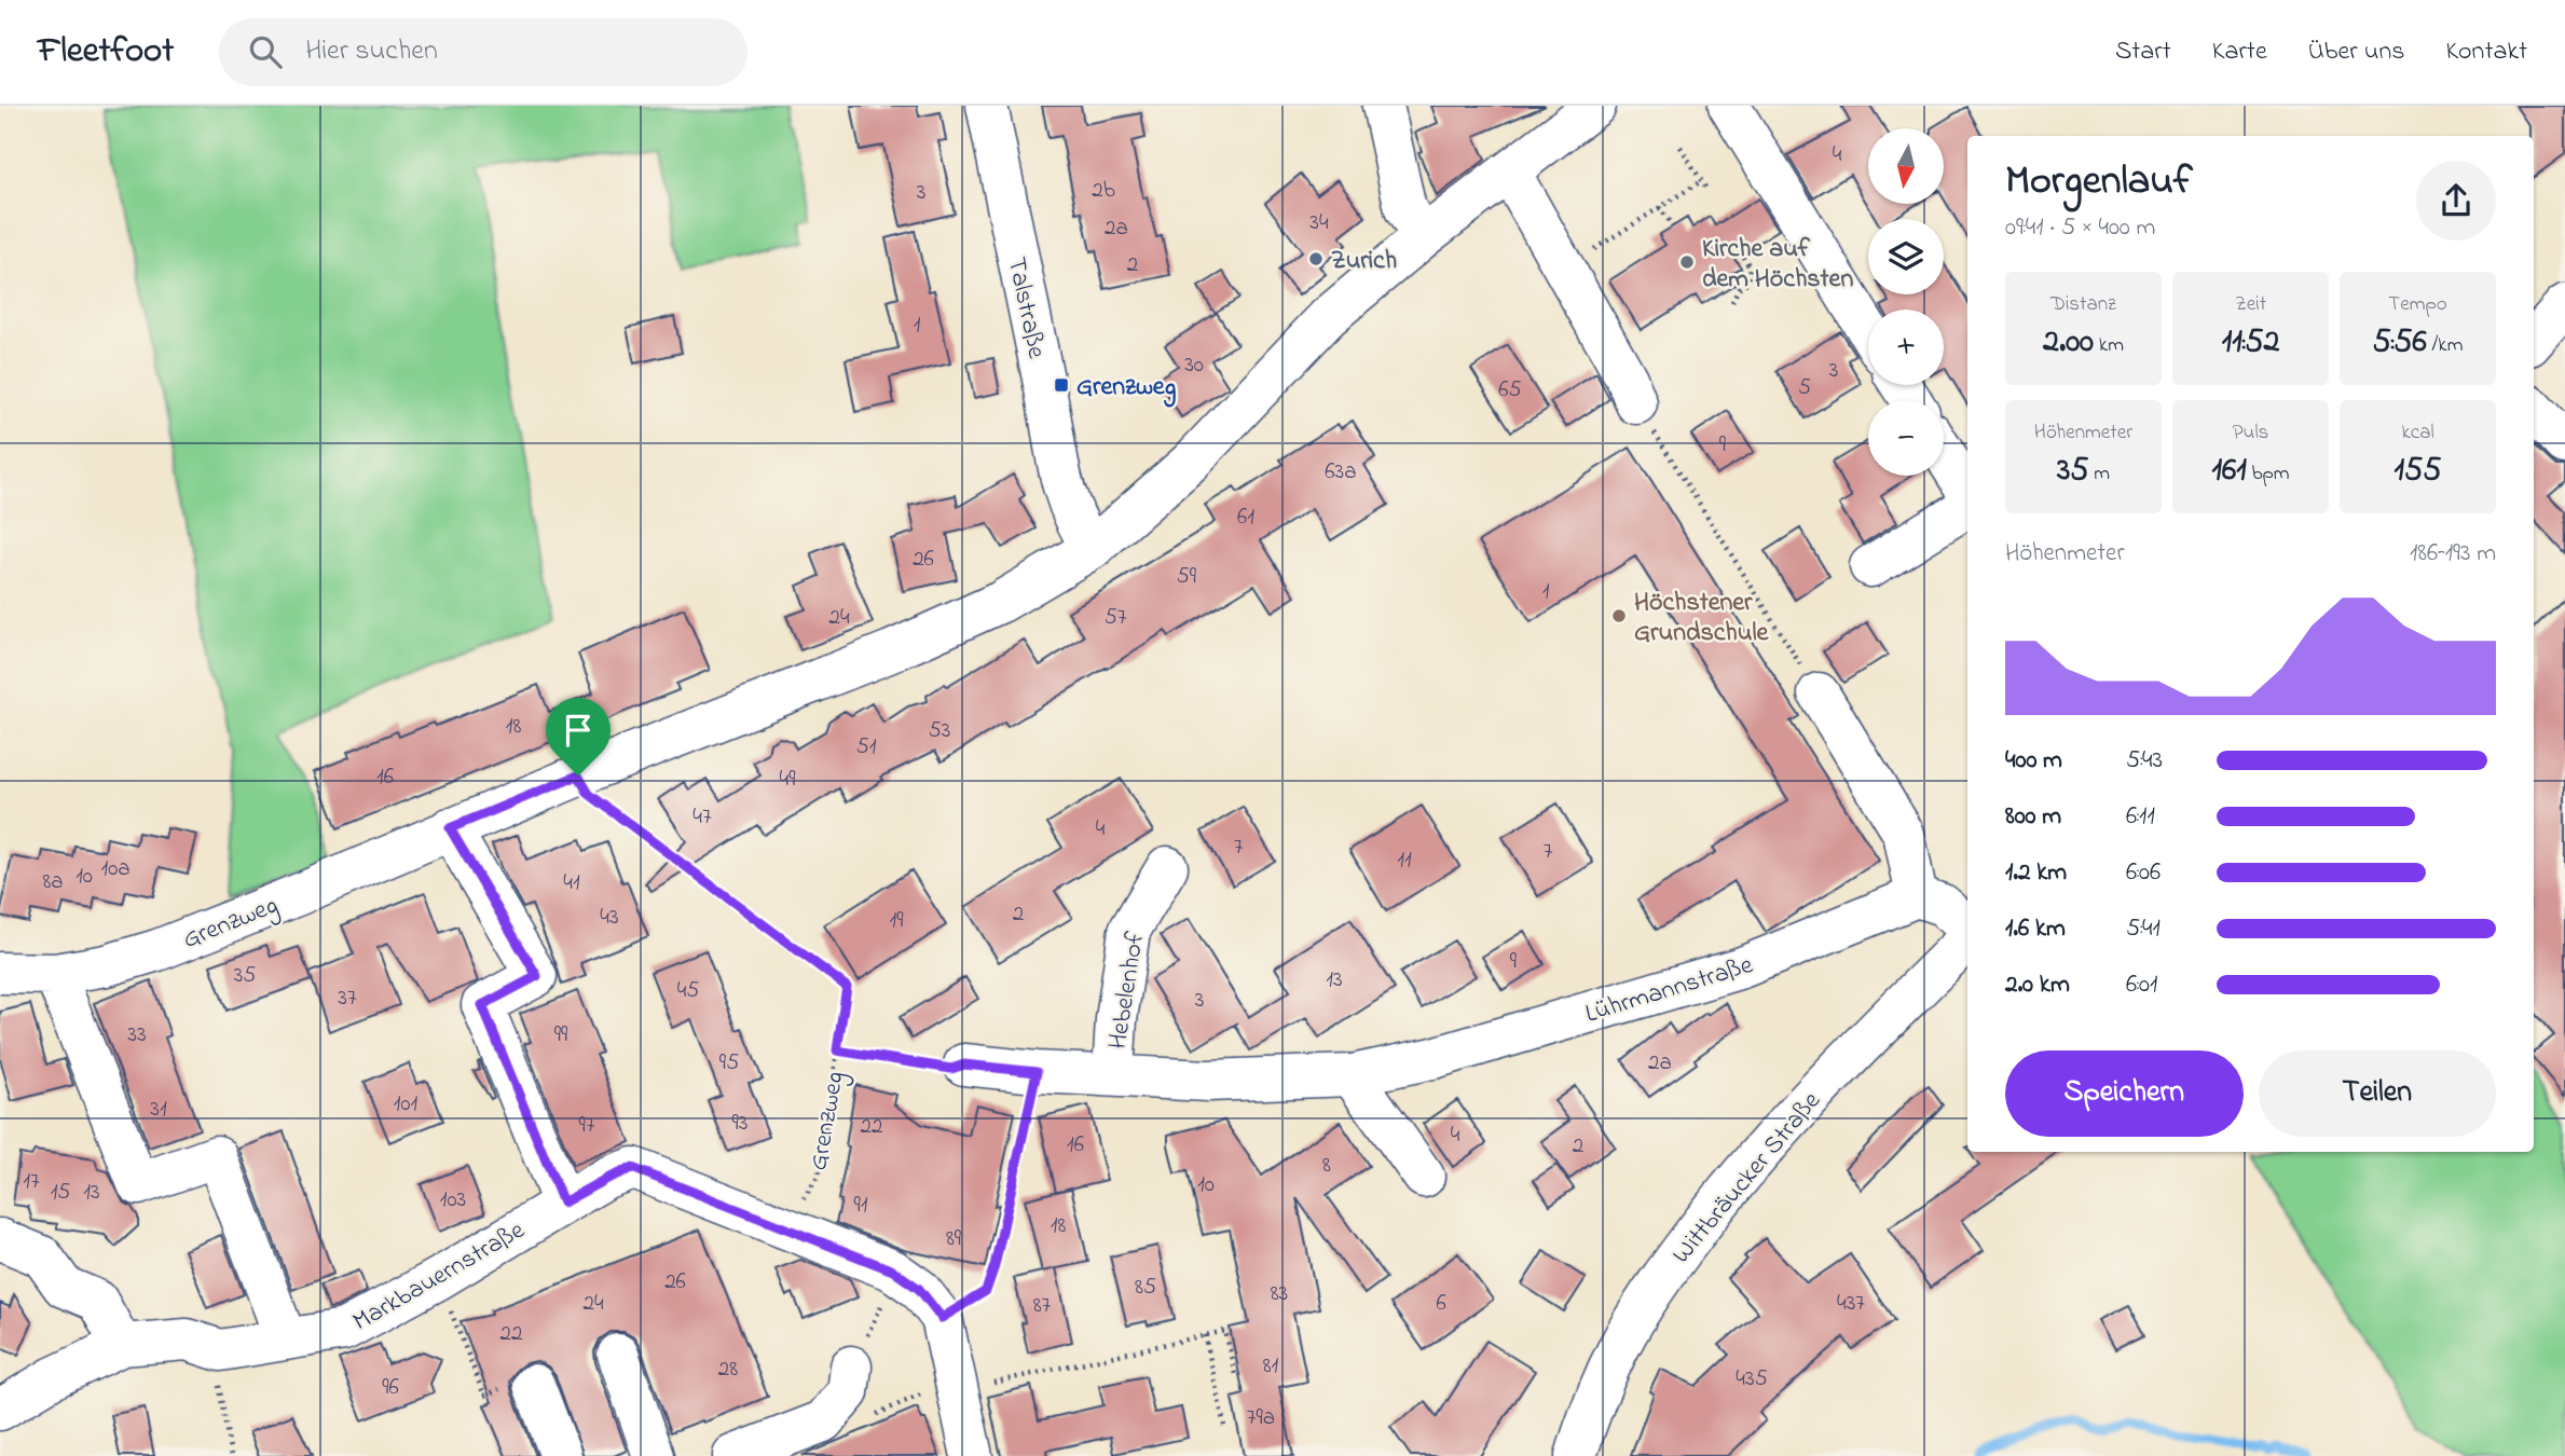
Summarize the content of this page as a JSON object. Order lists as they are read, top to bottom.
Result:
{
  "streets": {
    "street": [
      "Talstraße",
      "Grenzweg",
      "Lührmannstraße",
      "Hebelenhof",
      "Wittbräucker Straße",
      "Markbauernstraße"
    ]
  },
  "crossings": [
    ["Talstraße", "Grenzweg"],
    ["Grenzweg", "Lührmannstraße"],
    ["Grenzweg", "Markbauernstraße"],
    ["Lührmannstraße", "Hebelenhof"]
  ],
  "places": {
    "other": ["Zurich", "Kirche auf dem Höchsten", "Höchstener Grundschule"],
    "transit": ["Grenzweg"]
  },
  "house_numbers": [
    "4",
    "2b",
    "3",
    "34",
    "2a",
    "2",
    "1",
    "30",
    "3",
    "5",
    "65",
    "9",
    "63a",
    "61",
    "26",
    "59",
    "1",
    "24",
    "57",
    "18",
    "53",
    "51",
    "16",
    "49",
    "47",
    "4",
    "7",
    "7",
    "11",
    "10a",
    "10",
    "8a",
    "41",
    "2",
    "43",
    "19",
    "9",
    "35",
    "13",
    "45",
    "37",
    "3",
    "33",
    "99",
    "95",
    "2a",
    "101",
    "31",
    "93",
    "97",
    "22",
    "4",
    "16",
    "2",
    "8",
    "17",
    "10",
    "15",
    "13",
    "103",
    "91",
    "18",
    "89",
    "26",
    "85",
    "83",
    "24",
    "6",
    "437",
    "87",
    "22",
    "81",
    "28",
    "435",
    "96",
    "79a"
  ],
  "north": "bottom",
  "page": {
    "header": "Fleetfoot",
    "search": "Hier suchen",
    "nav": [
      "Start",
      "Karte",
      "Über uns",
      "Kontakt"
    ],
    "map_buttons": ["+", "−"],
    "heading": ["Morgenlauf", "09:41 · 5 × 400 m"],
    "stats": [
      ["Distanz", "2.00 km"],
      ["Zeit", "11:52"],
      ["Tempo", "5:56 /km"],
      ["Höhenmeter", "35 m"],
      ["Puls", "161 bpm"],
      ["kcal", "155"]
    ],
    "chart": ["Höhenmeter", "186–193 m"],
    "list": [
      {
        "name": "400 m",
        "note": "5:43"
      },
      {
        "name": "800 m",
        "note": "6:11"
      },
      {
        "name": "1.2 km",
        "note": "6:06"
      },
      {
        "name": "1.6 km",
        "note": "5:41"
      },
      {
        "name": "2.0 km",
        "note": "6:01"
      }
    ],
    "buttons": ["Speichern", "Teilen"]
  }
}
